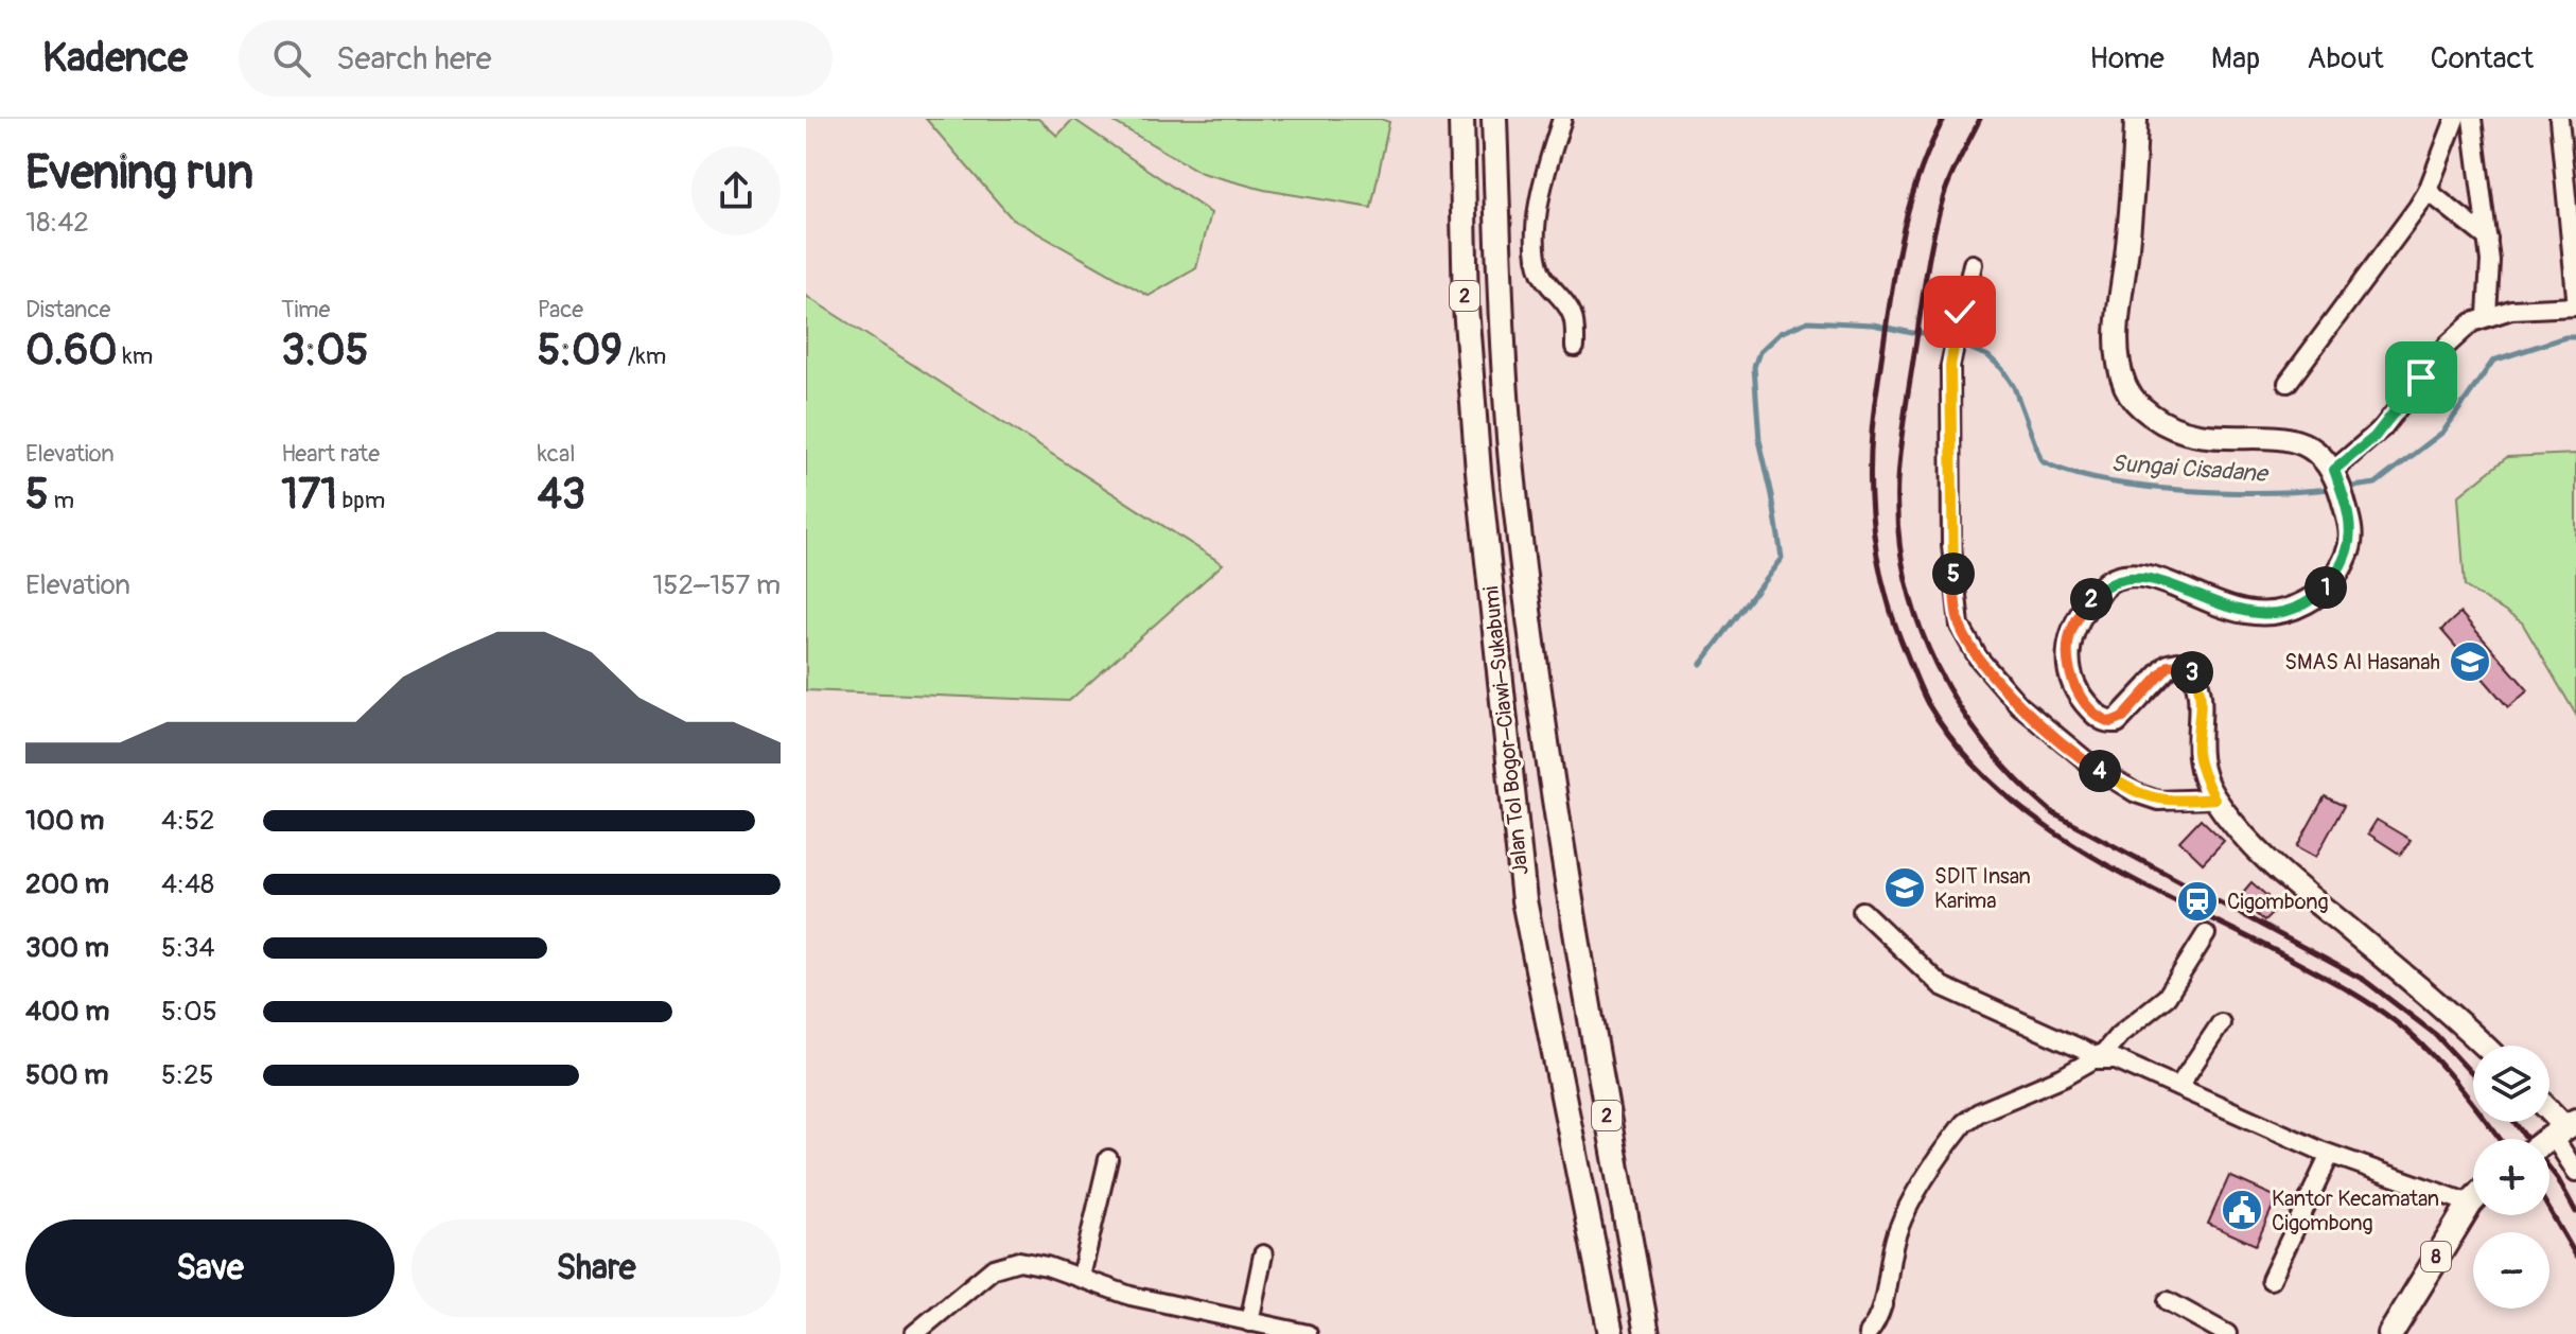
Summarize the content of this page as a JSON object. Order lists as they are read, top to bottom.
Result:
{
  "streets": {
    "highway": ["2", "Jalan Tol Bogor–Ciawi–Sukabumi", "8"]
  },
  "water": ["Sungai Cisadane"],
  "places": {
    "school or university": ["SMAS Al Hasanah", "SDIT Insan Karima"],
    "station": ["Cigombong"],
    "public building": ["Kantor Kecamatan Cigombong"]
  },
  "page": {
    "header": "Kadence",
    "search": "Search here",
    "nav": [
      "Home",
      "Map",
      "About",
      "Contact"
    ],
    "heading": ["Evening run", "18:42"],
    "stats": [
      ["Distance", "0.60 km"],
      ["Time", "3:05"],
      ["Pace", "5:09 /km"],
      ["Elevation", "5 m"],
      ["Heart rate", "171 bpm"],
      ["kcal", "43"]
    ],
    "chart": ["Elevation", "152–157 m"],
    "pins": [
      "5",
      "1",
      "2",
      "3",
      "4"
    ],
    "list": [
      {
        "name": "100 m",
        "note": "4:52"
      },
      {
        "name": "200 m",
        "note": "4:48"
      },
      {
        "name": "300 m",
        "note": "5:34"
      },
      {
        "name": "400 m",
        "note": "5:05"
      },
      {
        "name": "500 m",
        "note": "5:25"
      }
    ],
    "map_buttons": ["+", "−"],
    "buttons": ["Save", "Share"]
  }
}
